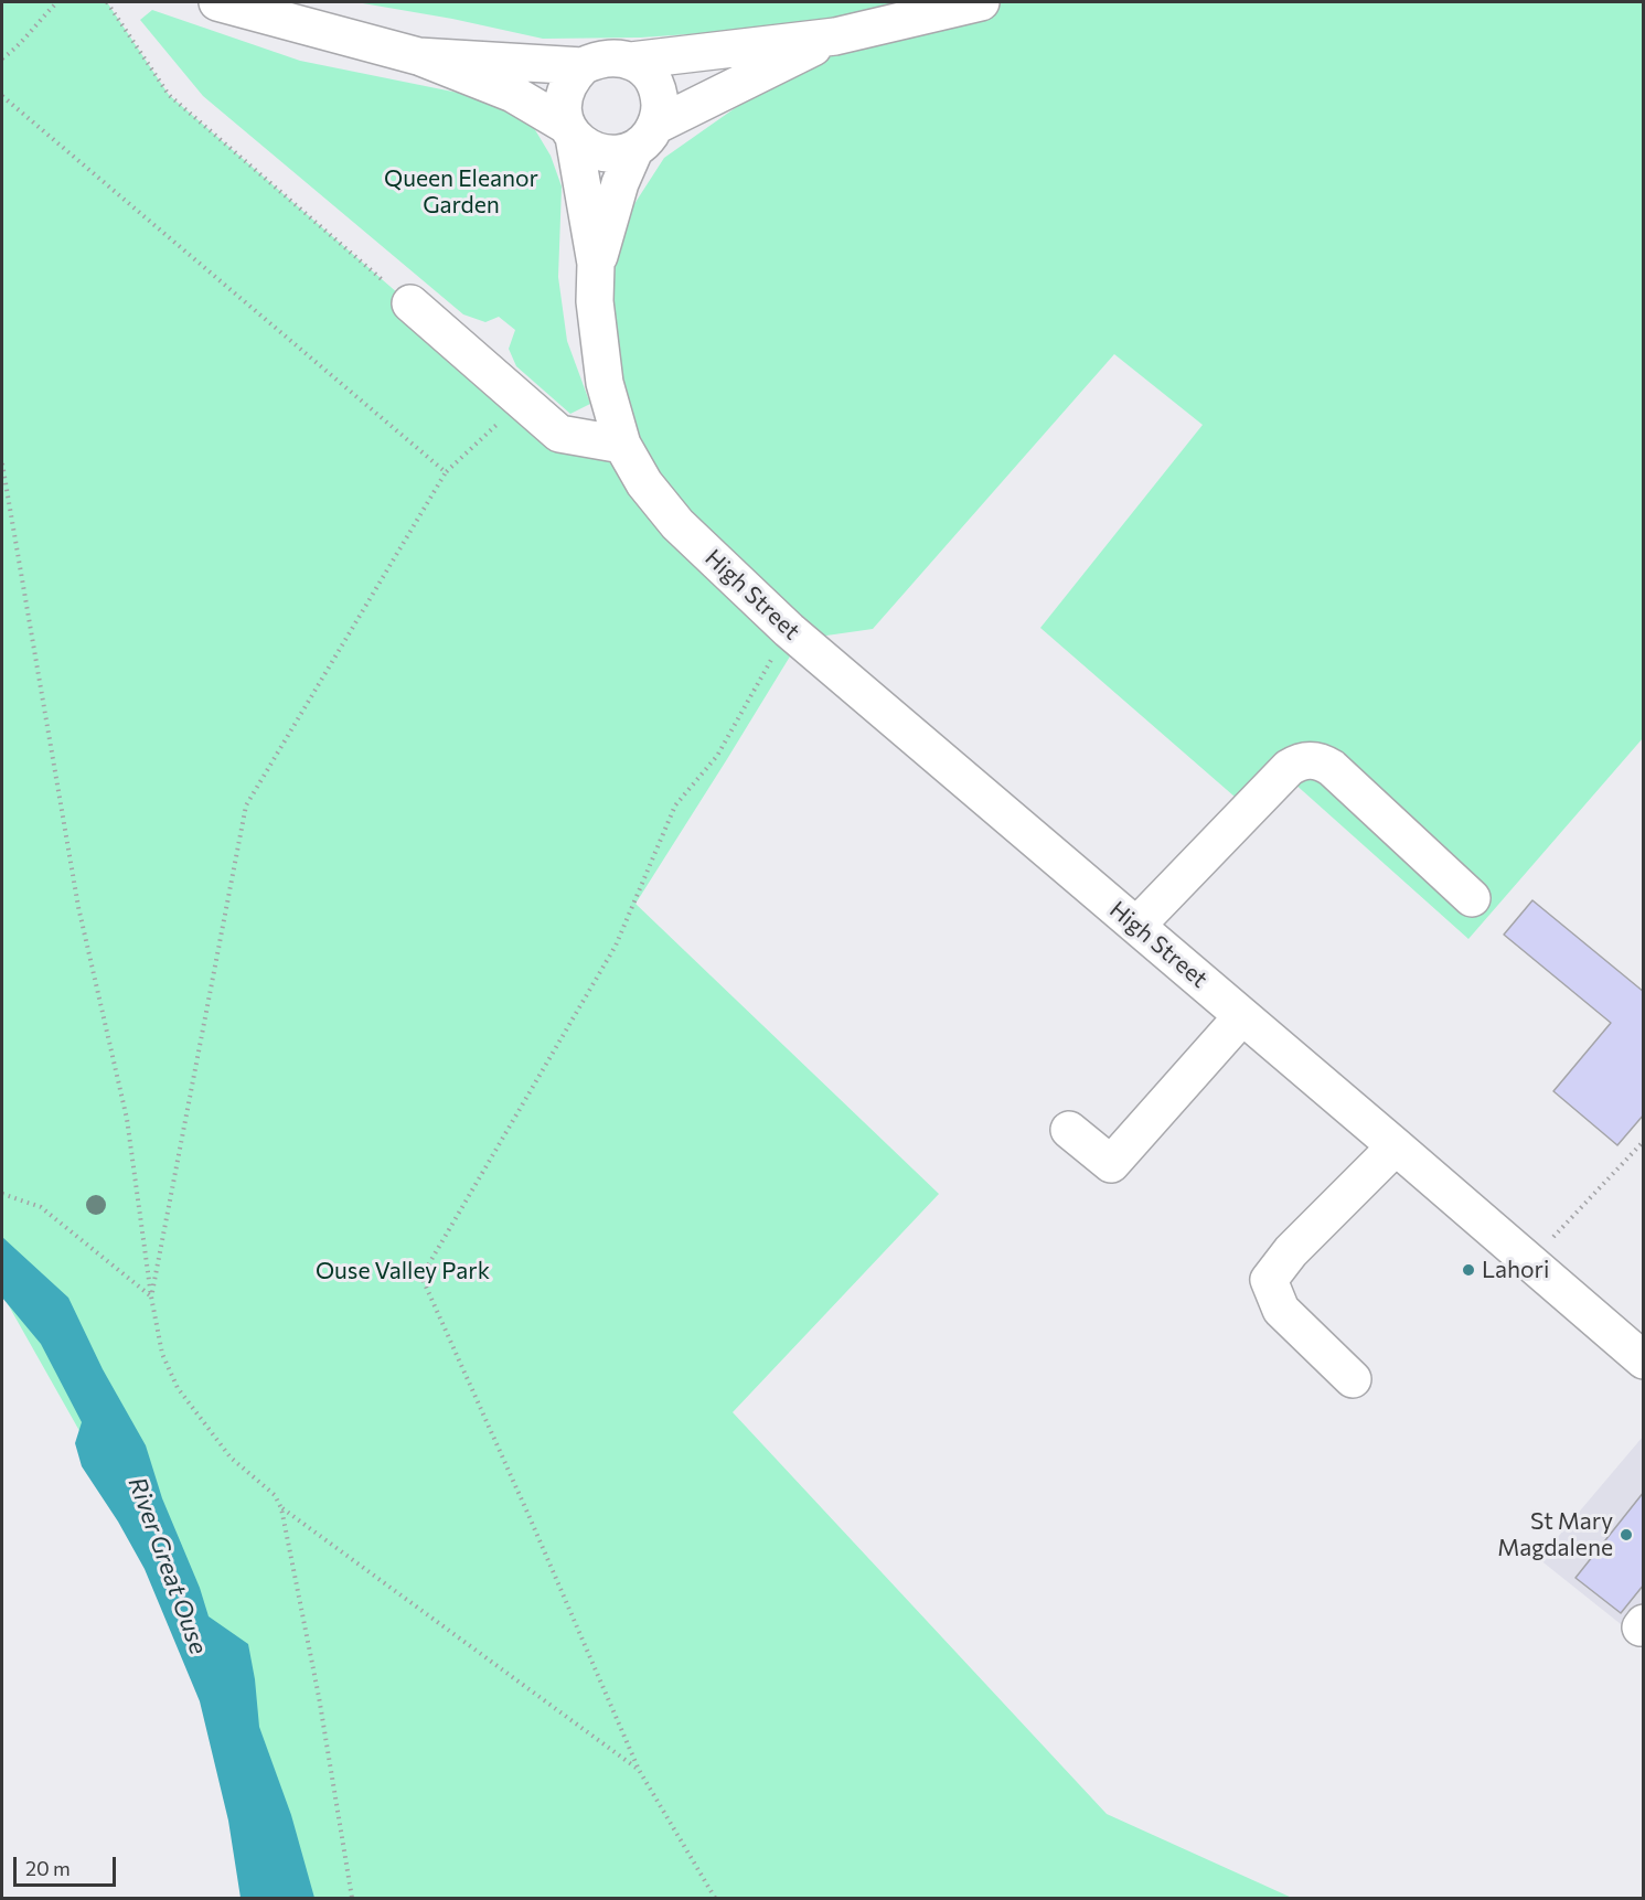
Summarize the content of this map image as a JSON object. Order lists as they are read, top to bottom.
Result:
{
  "streets": {
    "street": ["High Street"]
  },
  "water": ["River Great Ouse"],
  "parks": ["Queen Eleanor Garden", "Ouse Valley Park"],
  "places": ["Lahori", "St Mary Magdalene"],
  "scale_bar": "20 m"
}
